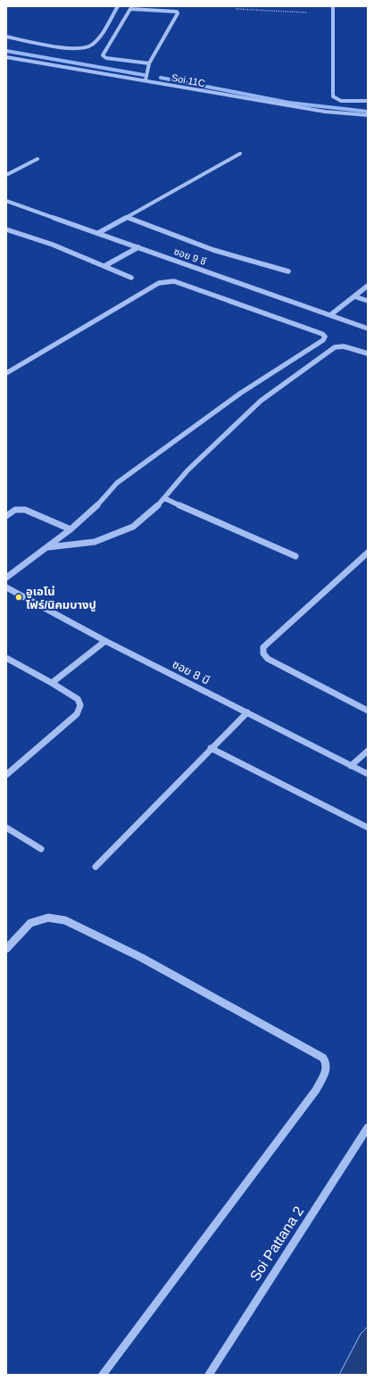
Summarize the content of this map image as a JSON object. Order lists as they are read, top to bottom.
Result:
{
  "streets": {
    "street": [
      "Soi 11C",
      "ซอย 9 ซี",
      "ซอย 8 บี",
      "Soi Pattana 2"
    ]
  },
  "places": ["อูเอโน่ ไฟร์/นิคมบางปู"]
}
